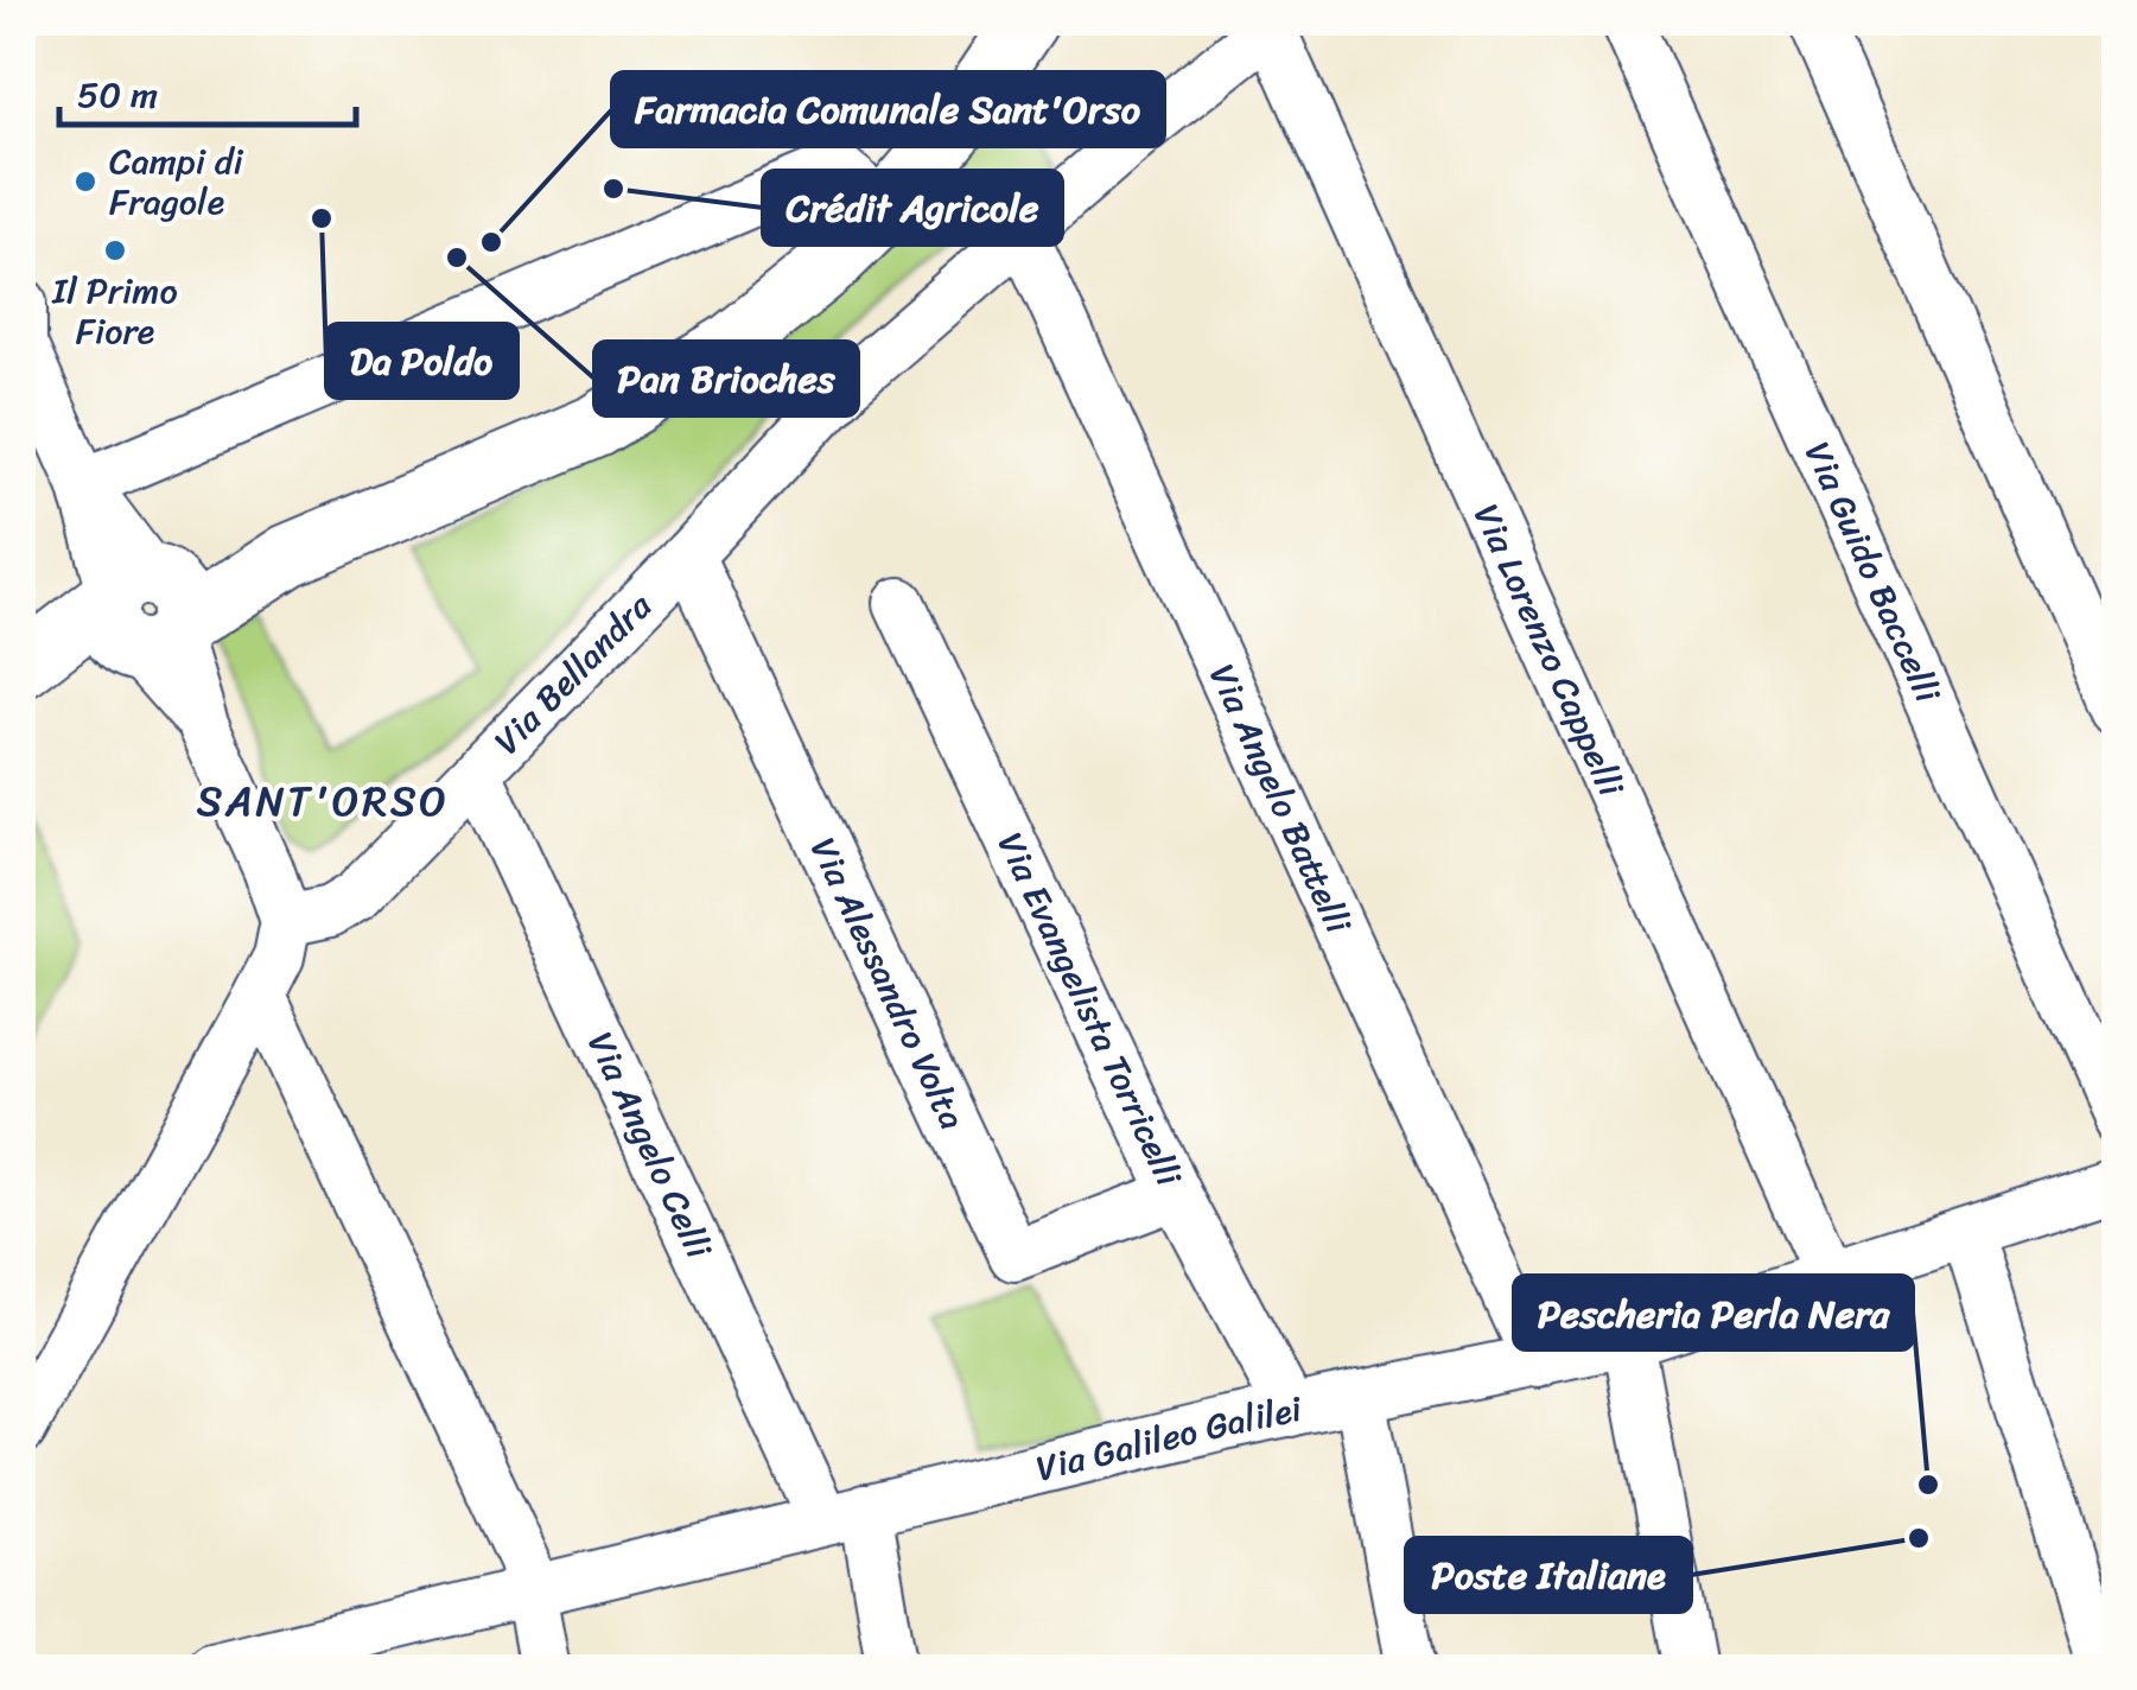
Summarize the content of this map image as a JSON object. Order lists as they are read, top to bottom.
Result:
{
  "streets": {
    "street": [
      "Via Guido Baccelli",
      "Via Lorenzo Cappelli",
      "Via Bellandra",
      "Via Angelo Battelli",
      "Via Alessandro Volta",
      "Via Evangelista Torricelli",
      "Via Angelo Celli",
      "Via Galileo Galilei"
    ]
  },
  "crossings": [
    ["Via Lorenzo Cappelli", "Via Bellandra"],
    ["Via Lorenzo Cappelli", "Via Galileo Galilei"],
    ["Via Bellandra", "Via Angelo Battelli"],
    ["Via Bellandra", "Via Alessandro Volta"],
    ["Via Bellandra", "Via Angelo Celli"],
    ["Via Angelo Battelli", "Via Galileo Galilei"],
    ["Via Alessandro Volta", "Via Evangelista Torricelli"],
    ["Via Evangelista Torricelli", "Via Galileo Galilei"],
    ["Via Angelo Celli", "Via Galileo Galilei"]
  ],
  "districts": ["SANT'ORSO"],
  "places": [
    "Campi di Fragole",
    "Crédit Agricole",
    "Da Poldo",
    "Farmacia Comunale Sant'Orso",
    "Il Primo Fiore",
    "Pan Brioches",
    "Pescheria Perla Nera",
    "Poste Italiane"
  ],
  "scale_bar": "50 m"
}
